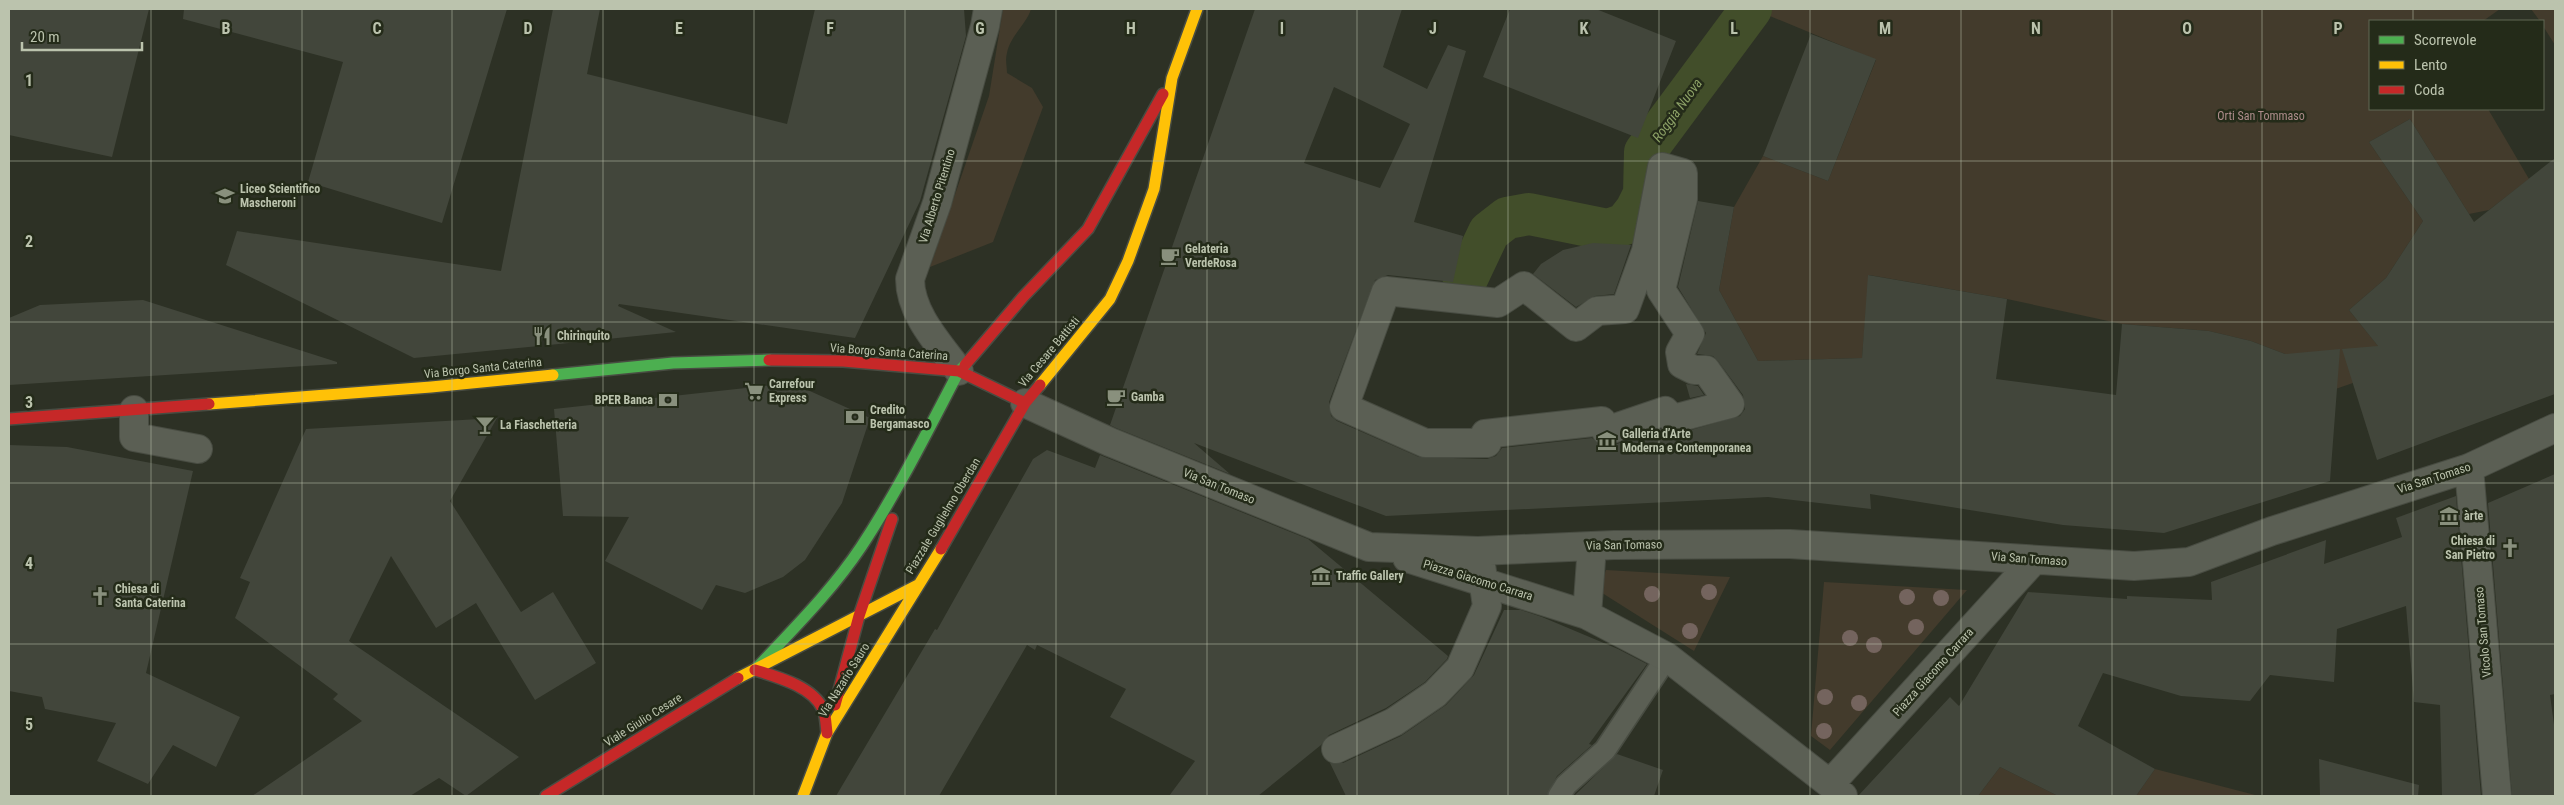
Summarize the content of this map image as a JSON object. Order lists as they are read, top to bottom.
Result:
{
  "streets": {
    "street": [
      "Via Alberto Pitentino",
      "Via Borgo Santa Caterina",
      "Via Cesare Battisti",
      "Via San Tomaso",
      "Piazzale Guglielmo Oberdan",
      "Piazza Giacomo Carrara",
      "Vicolo San Tomaso",
      "Via Nazario Sauro",
      "Viale Giulio Cesare"
    ]
  },
  "crossings": [
    ["Via Alberto Pitentino", "Via Borgo Santa Caterina"],
    ["Via Alberto Pitentino", "Via Cesare Battisti"],
    ["Via Borgo Santa Caterina", "Via Cesare Battisti"],
    ["Via Cesare Battisti", "Via San Tomaso"],
    ["Via Cesare Battisti", "Piazzale Guglielmo Oberdan"],
    ["Via San Tomaso", "Piazzale Guglielmo Oberdan"],
    ["Via San Tomaso", "Piazza Giacomo Carrara"],
    ["Via San Tomaso", "Vicolo San Tomaso"],
    ["Piazzale Guglielmo Oberdan", "Via Nazario Sauro"],
    ["Piazzale Guglielmo Oberdan", "Viale Giulio Cesare"]
  ],
  "water": ["Roggia Nuova"],
  "parks": ["Orti San Tommaso"],
  "places": {
    "school or university": ["Liceo Scientifico Mascheroni"],
    "cafe": ["Gelateria VerdeRosa", "Gamba"],
    "restaurant": ["Chirinquito"],
    "supermarket": ["Carrefour Express"],
    "bank": ["BPER Banca", "Credito Bergamasco"],
    "bar": ["La Fiaschetteria"],
    "museum": ["Galleria d’Arte Moderna e Contemporanea", "àrte", "Traffic Gallery"],
    "church": ["Chiesa di San Pietro", "Chiesa di Santa Caterina"]
  },
  "legend": ["Scorrevole", "Lento", "Coda"],
  "scale_bar": "20 m",
  "grid": {
    "columns": [
      "B",
      "C",
      "D",
      "E",
      "F",
      "G",
      "H",
      "I",
      "J",
      "K",
      "L",
      "M",
      "N",
      "O",
      "P"
    ],
    "rows": [
      "1",
      "2",
      "3",
      "4",
      "5"
    ]
  }
}
